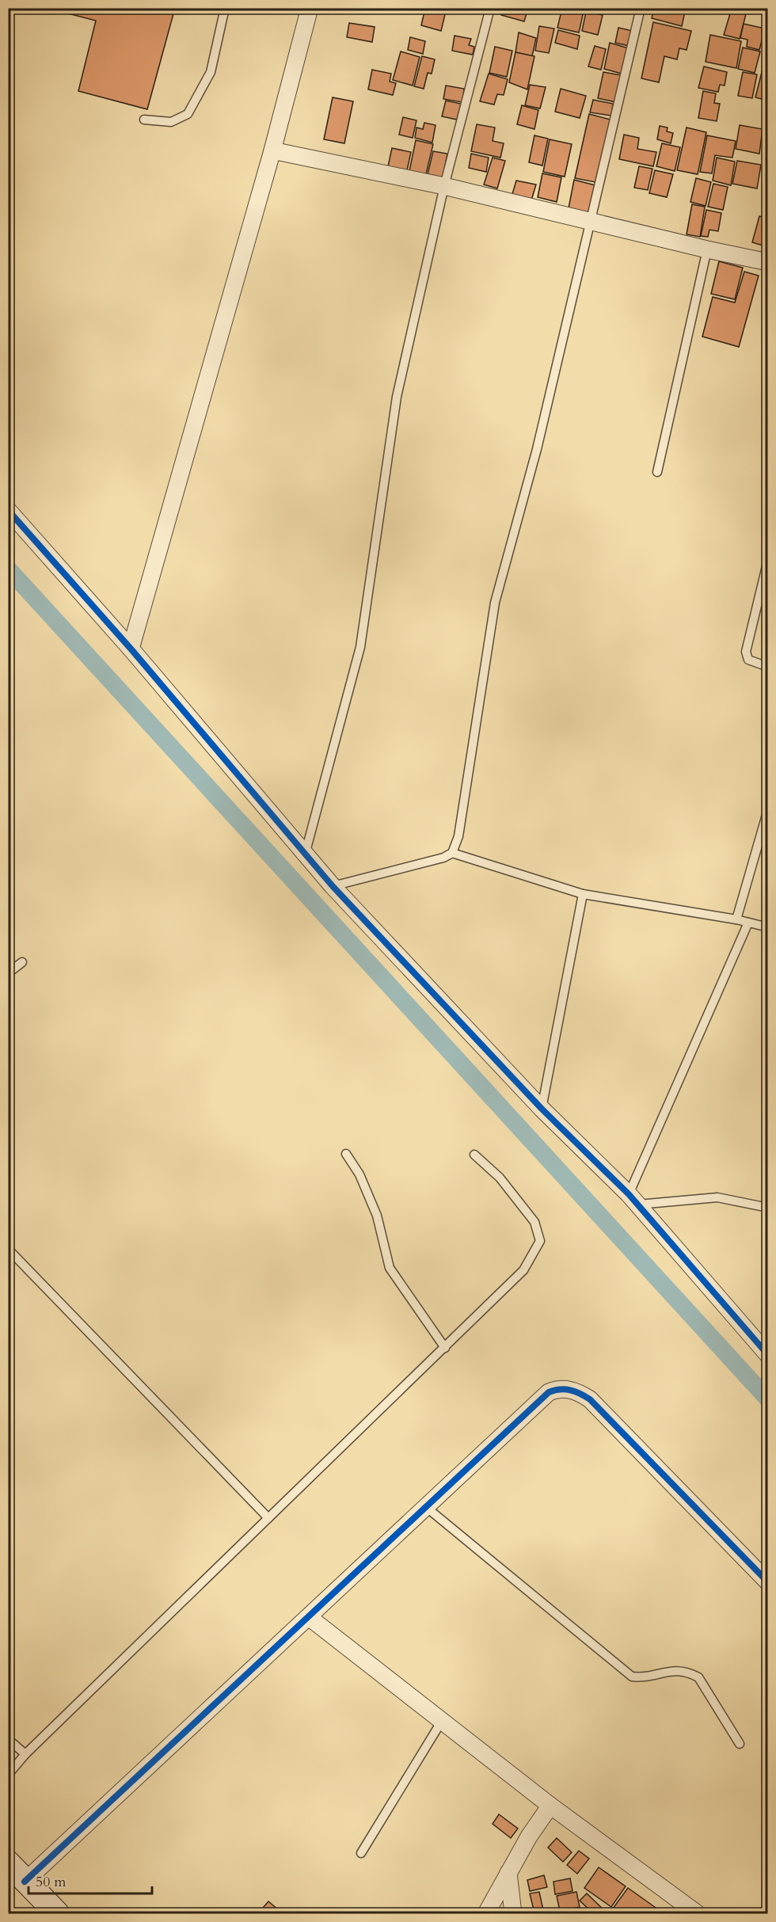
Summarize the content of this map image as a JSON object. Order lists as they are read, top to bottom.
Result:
{
  "scale_bar": "50 m"
}
